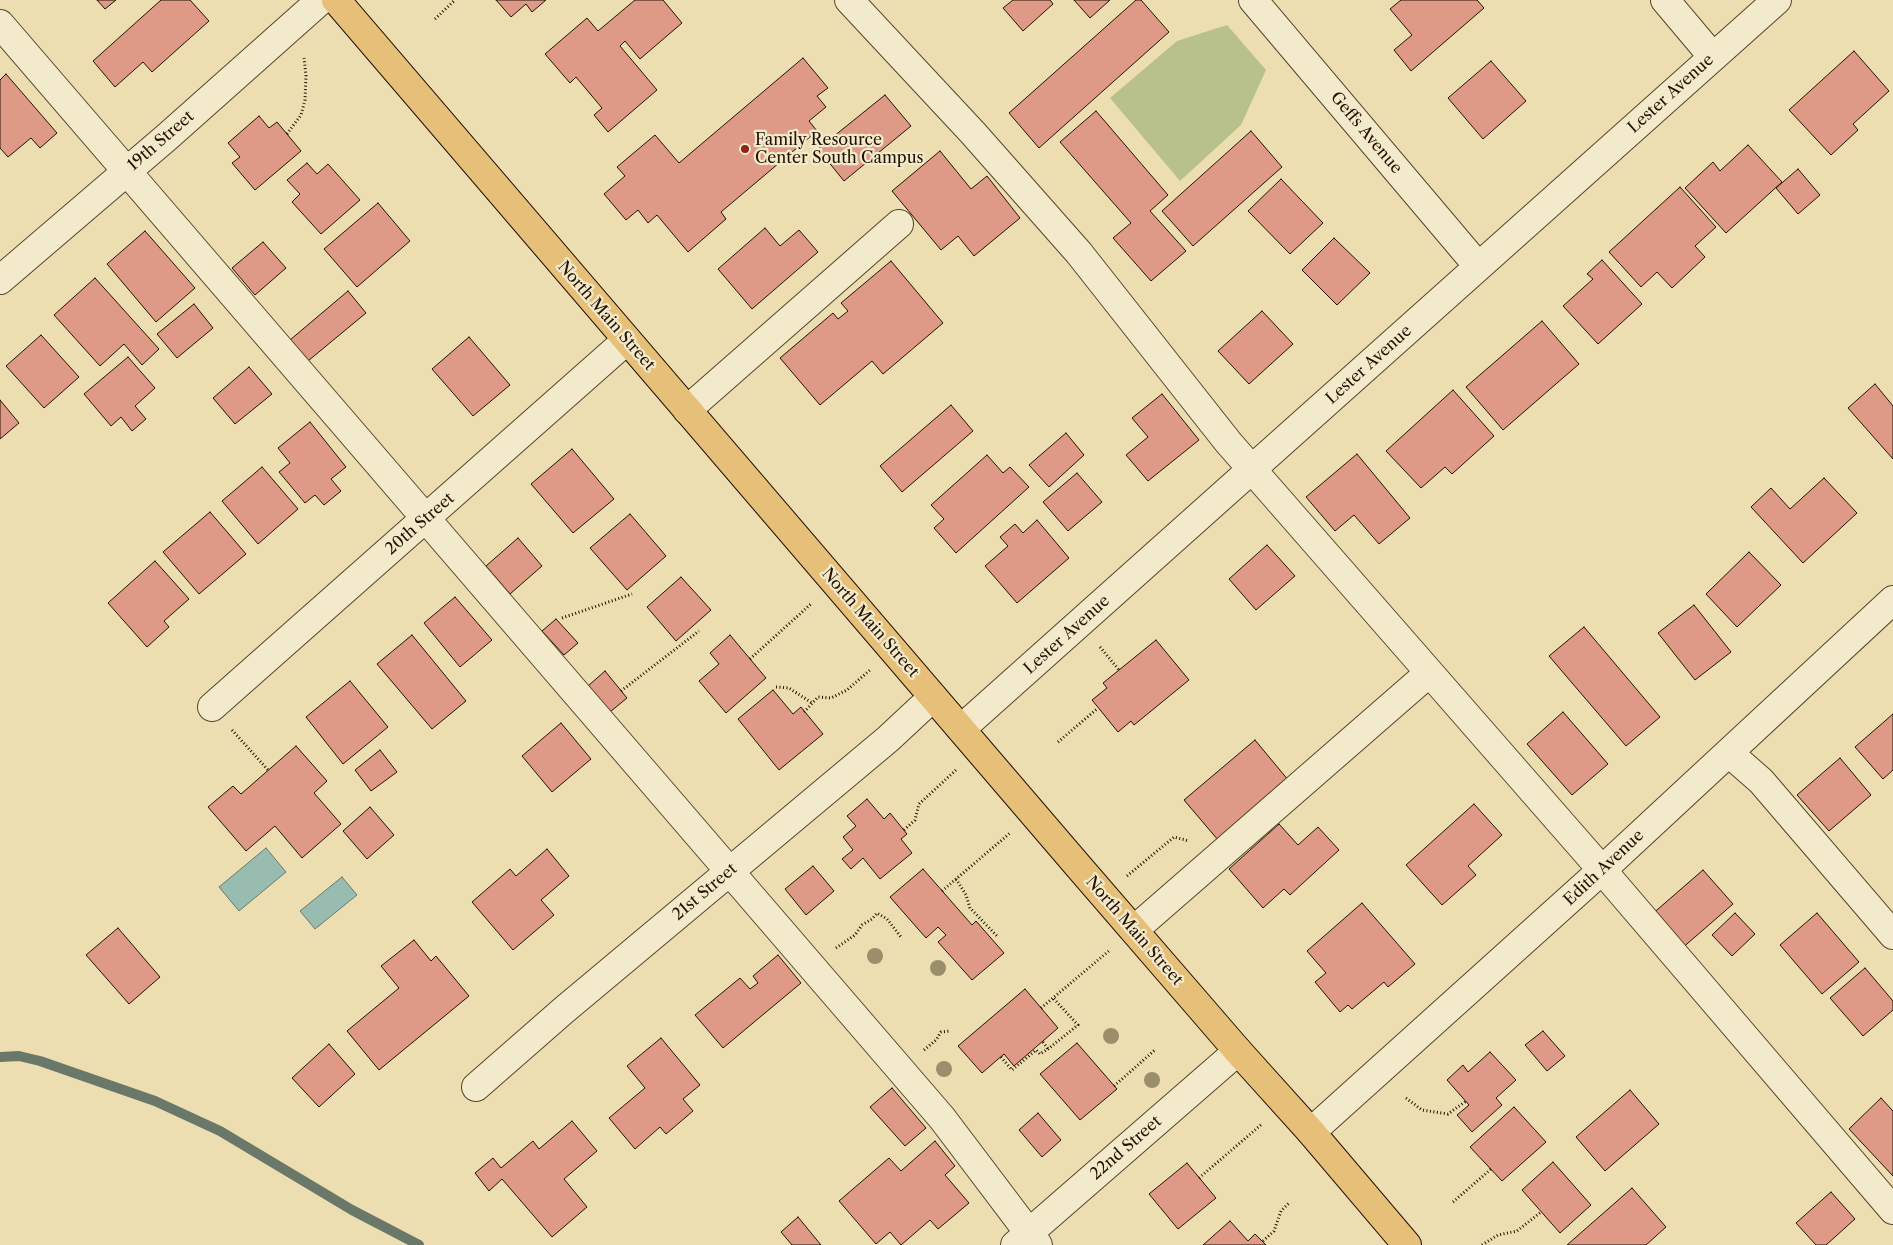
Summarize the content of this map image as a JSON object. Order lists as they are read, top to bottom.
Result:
{
  "streets": {
    "main road": ["North Main Street"],
    "street": [
      "Lester Avenue",
      "Geffs Avenue",
      "19th Street",
      "20th Street",
      "Edith Avenue",
      "21st Street",
      "22nd Street"
    ]
  },
  "crossings": [
    ["Lester Avenue", "Geffs Avenue"],
    ["Lester Avenue", "North Main Street"],
    ["North Main Street", "20th Street"],
    ["North Main Street", "Edith Avenue"],
    ["North Main Street", "21st Street"],
    ["North Main Street", "22nd Street"]
  ],
  "places": ["Family Resource Center South Campus"]
}
